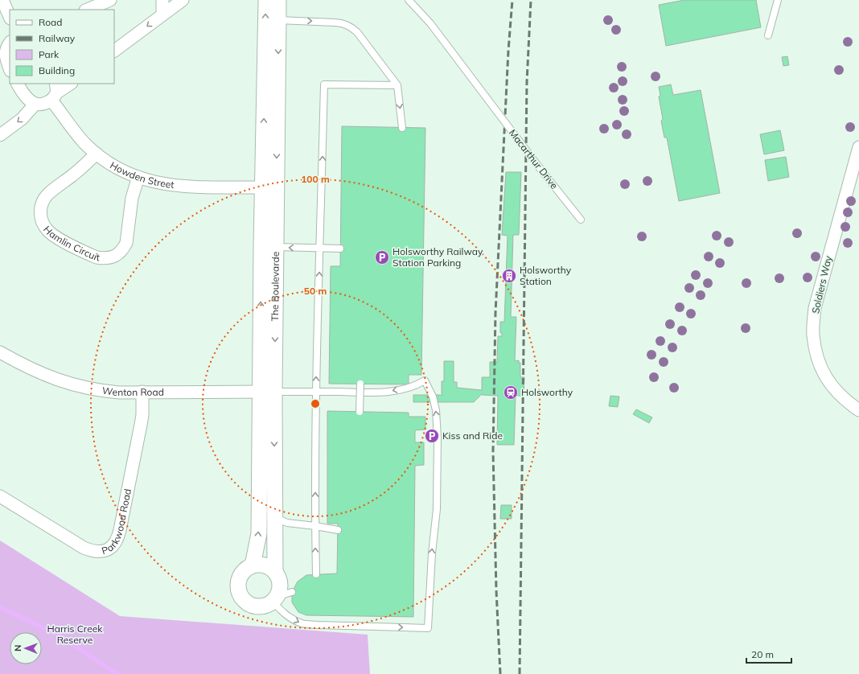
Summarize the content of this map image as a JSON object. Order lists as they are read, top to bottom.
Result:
{
  "streets": {
    "street": [
      "Howden Street",
      "Hamlin Circuit",
      "Soldiers Way",
      "The Boulevarde",
      "Wenton Road",
      "Parkwood Road"
    ],
    "lane": ["Macarthur Drive"]
  },
  "crossings": [
    ["Howden Street", "Hamlin Circuit"],
    ["Howden Street", "The Boulevarde"],
    ["The Boulevarde", "Wenton Road"],
    ["Wenton Road", "Parkwood Road"]
  ],
  "parks": ["Harris Creek Reserve"],
  "places": {
    "parking": ["Holsworthy Railway Station Parking", "Kiss and Ride"],
    "building": ["Holsworthy Station"],
    "station": ["Holsworthy"]
  },
  "legend": [
    "Road",
    "Railway",
    "Park",
    "Building"
  ],
  "scale_bar": "20 m",
  "north": "left",
  "rings": ["100 m", "50 m"]
}
